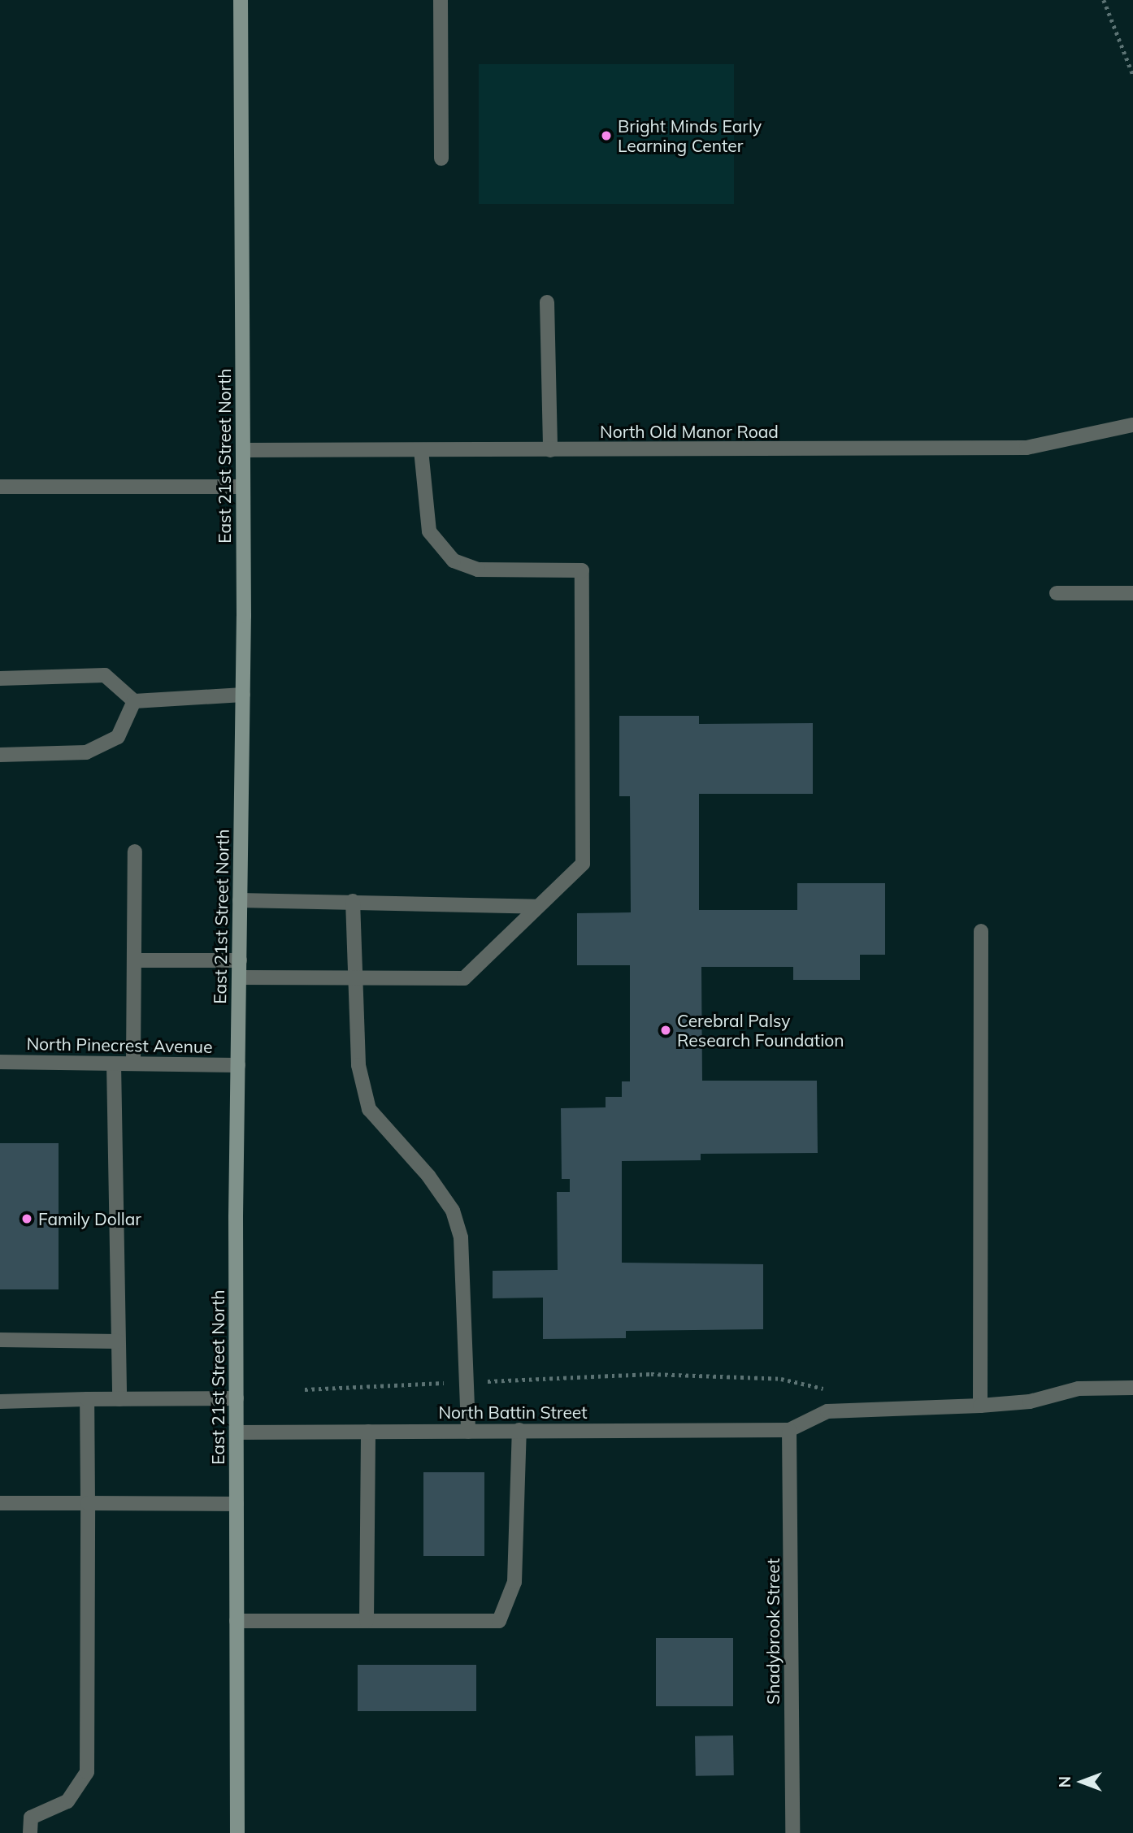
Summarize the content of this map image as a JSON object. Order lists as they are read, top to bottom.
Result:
{
  "streets": {
    "main road": ["East 21st Street North"],
    "street": [
      "North Old Manor Road",
      "North Pinecrest Avenue",
      "North Battin Street",
      "Shadybrook Street"
    ]
  },
  "crossings": [
    ["North Old Manor Road", "East 21st Street North"],
    ["East 21st Street North", "North Pinecrest Avenue"],
    ["East 21st Street North", "North Battin Street"],
    ["North Battin Street", "Shadybrook Street"]
  ],
  "places": ["Bright Minds Early Learning Center", "Cerebral Palsy Research Foundation", "Family Dollar"],
  "north": "left"
}
